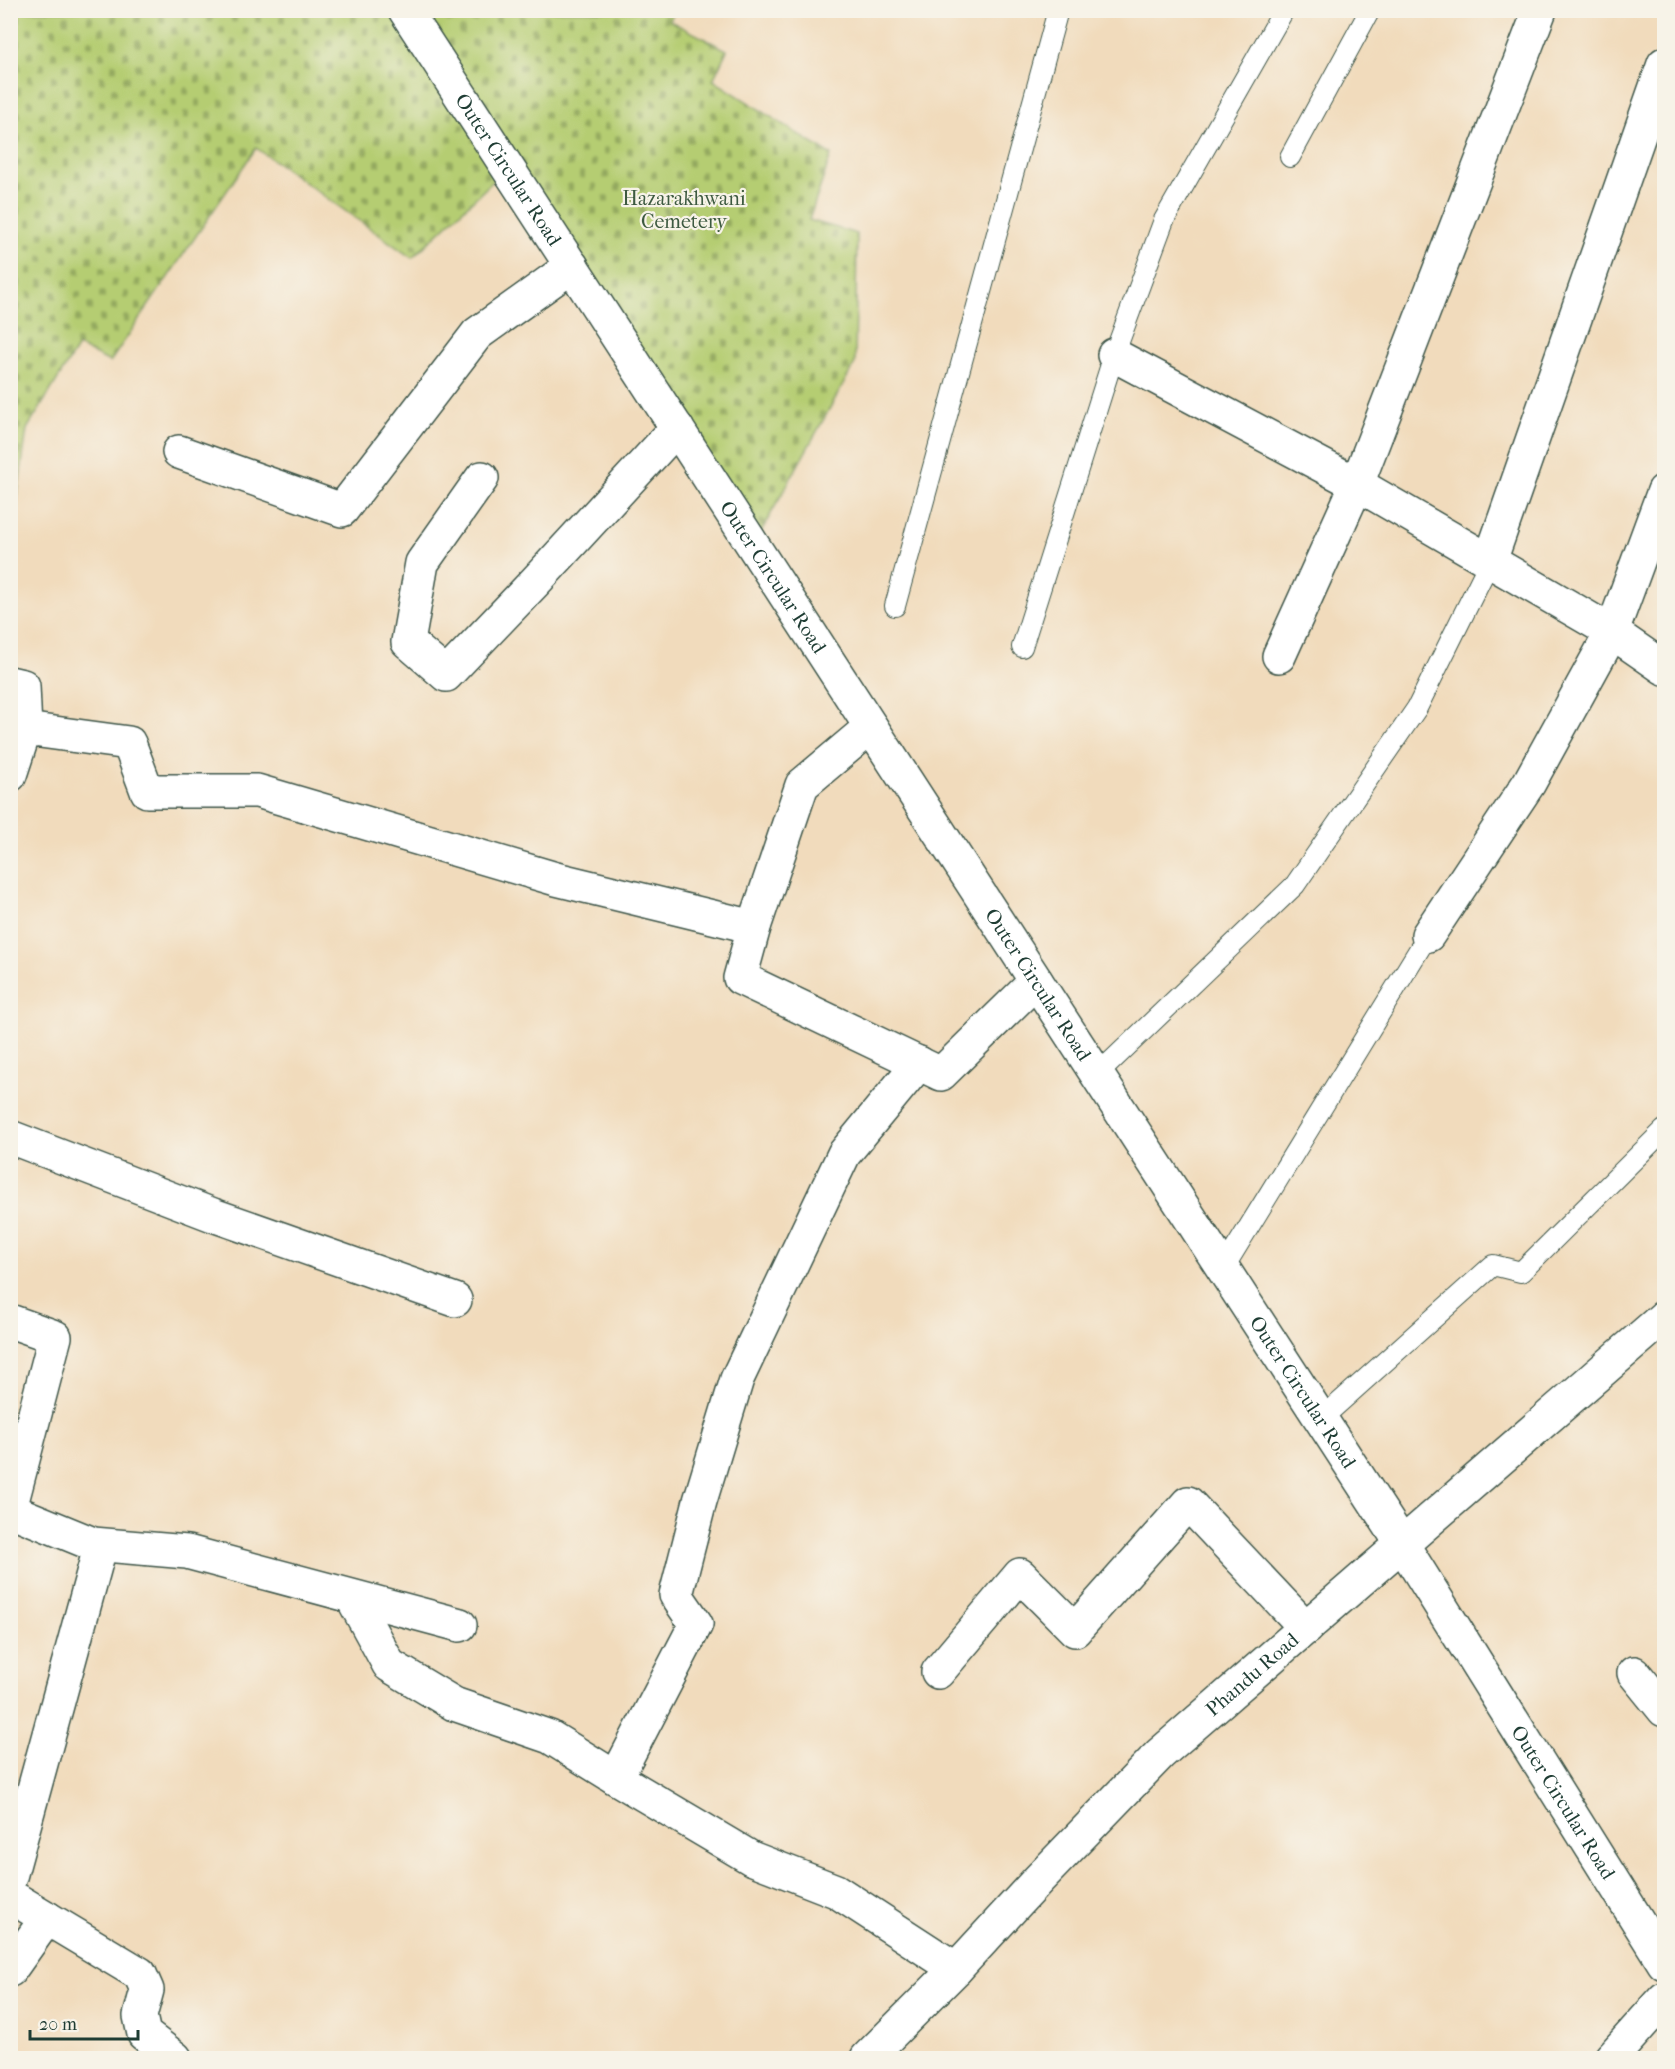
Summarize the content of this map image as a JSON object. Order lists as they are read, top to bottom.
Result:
{
  "streets": {
    "street": ["Outer Circular Road", "Phandu Road"]
  },
  "crossings": [
    ["Outer Circular Road", "Phandu Road"]
  ],
  "parks": ["Hazarakhwani Cemetery"],
  "scale_bar": "20 m"
}
